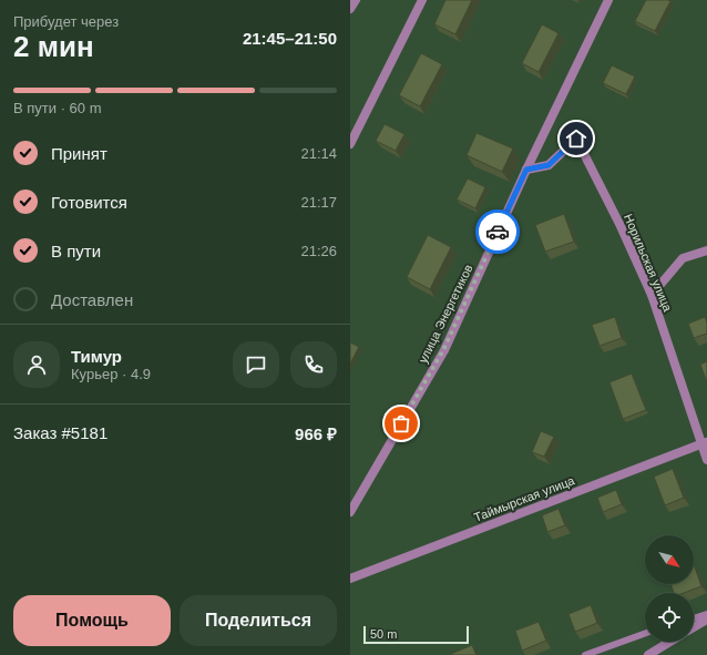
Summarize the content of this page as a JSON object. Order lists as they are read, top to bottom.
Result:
{
  "streets": {
    "street": ["Норильская улица", "улица Энергетиков", "Таймырская улица"]
  },
  "crossings": [
    ["Норильская улица", "улица Энергетиков"],
    ["Норильская улица", "Таймырская улица"]
  ],
  "scale_bar": "50 m",
  "north": "bottom right",
  "page": {
    "heading": ["2 мин", "Прибудет через", "21:45–21:50"],
    "panel": [
      "Тимур",
      "Курьер · 4.9",
      "Заказ #5181",
      "966 ₽"
    ],
    "bar": "В пути · 60 m",
    "list": [
      ["Принят", "21:14"],
      ["Готовится", "21:17"],
      ["В пути", "21:26"],
      "Доставлен"
    ],
    "buttons": ["Помощь", "Поделиться"],
    "scale": "50 m"
  }
}
